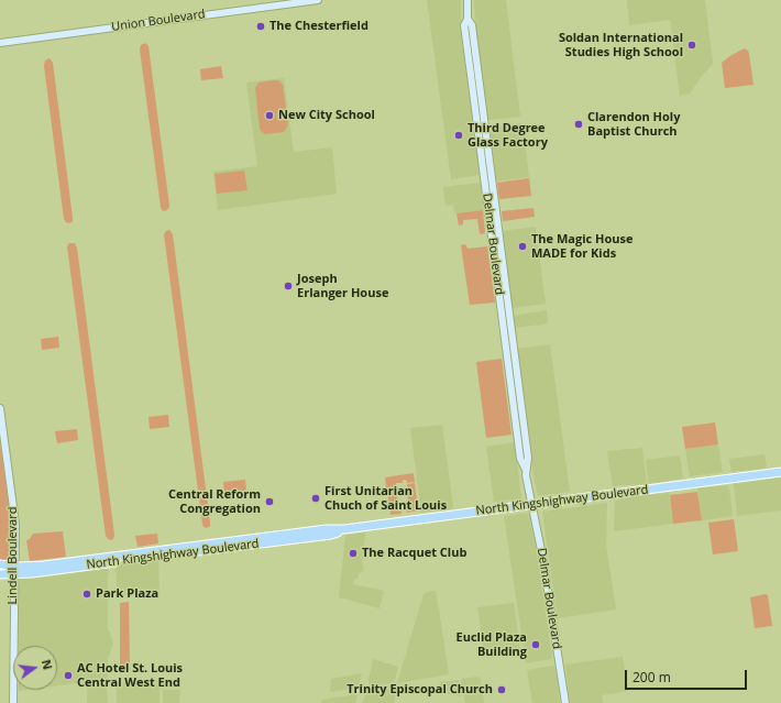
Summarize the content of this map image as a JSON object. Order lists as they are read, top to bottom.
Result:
{
  "streets": {
    "main road": [
      "Union Boulevard",
      "Delmar Boulevard",
      "North Kingshighway Boulevard",
      "Lindell Boulevard"
    ]
  },
  "crossings": [
    ["Delmar Boulevard", "North Kingshighway Boulevard"],
    ["North Kingshighway Boulevard", "Lindell Boulevard"]
  ],
  "places": [
    "The Chesterfield",
    "Soldan International Studies High School",
    "New City School",
    "Clarendon Holy Baptist Church",
    "Third Degree Glass Factory",
    "The Magic House MADE for Kids",
    "Joseph Erlanger House",
    "First Unitarian Chuch of Saint Louis",
    "Central Reform Congregation",
    "The Racquet Club",
    "Park Plaza",
    "Euclid Plaza Building",
    "AC Hotel St. Louis Central West End",
    "Trinity Episcopal Church"
  ],
  "scale_bar": "200 m",
  "north": "right"
}
